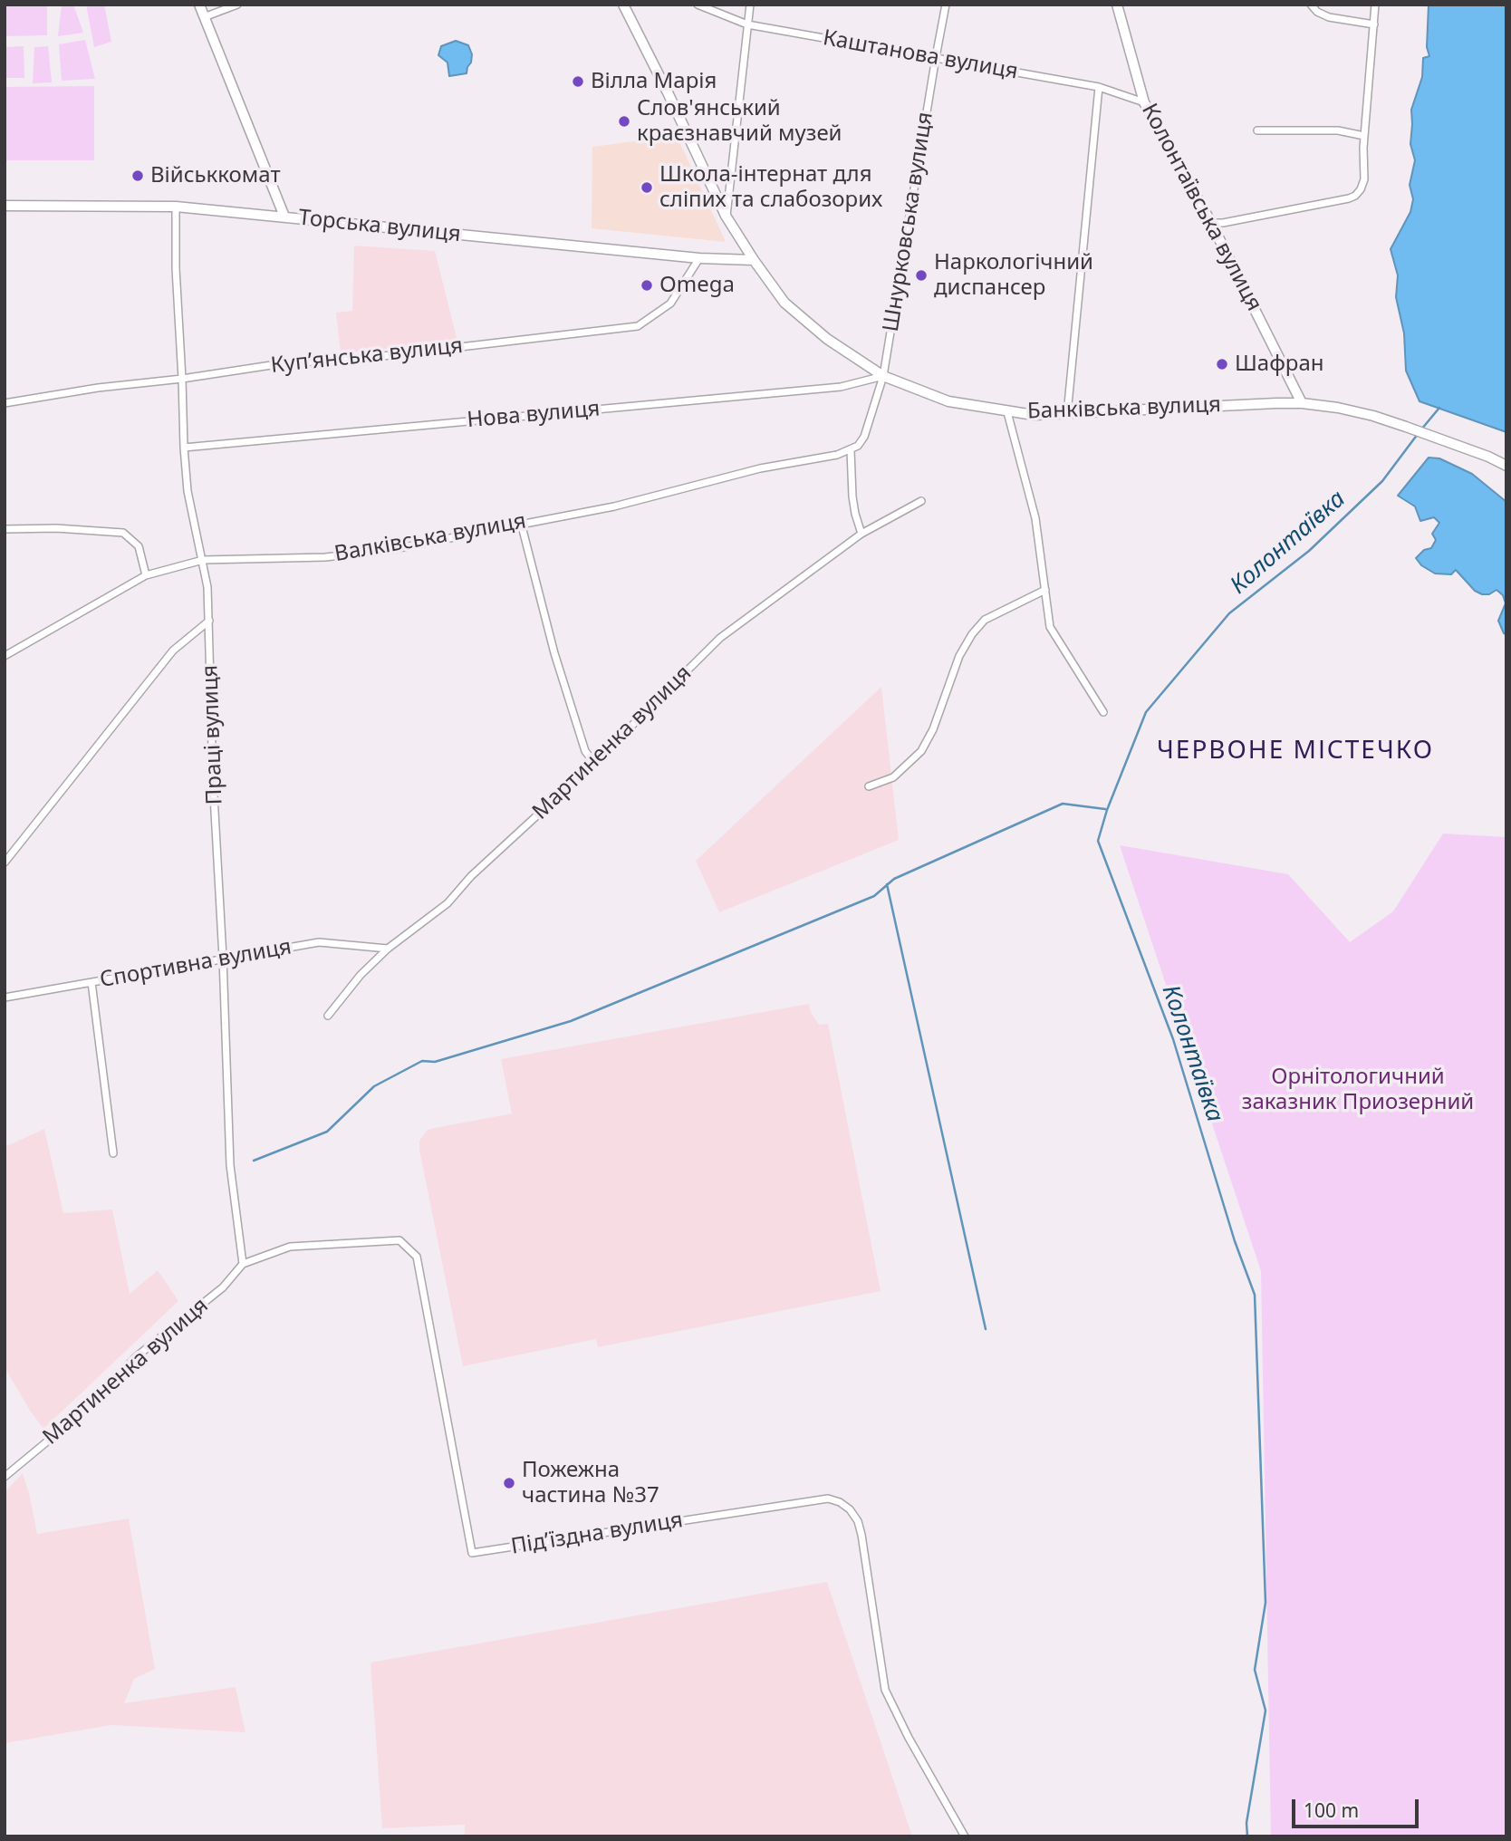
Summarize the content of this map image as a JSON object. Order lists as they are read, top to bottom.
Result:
{
  "streets": {
    "main road": ["Колонтаївська вулиця", "Торська вулиця", "Банківська вулиця"],
    "street": [
      "Каштанова вулиця",
      "Шнурковська вулиця",
      "Куп’янська вулиця",
      "Нова вулиця",
      "Валківська вулиця",
      "Праці вулиця",
      "Мартиненка вулиця",
      "Спортивна вулиця",
      "Під’їздна вулиця"
    ]
  },
  "crossings": [
    ["Каштанова вулиця", "Колонтаївська вулиця"],
    ["Каштанова вулиця", "Шнурковська вулиця"],
    ["Колонтаївська вулиця", "Банківська вулиця"],
    ["Шнурковська вулиця", "Банківська вулиця"],
    ["Шнурковська вулиця", "Нова вулиця"],
    ["Шнурковська вулиця", "Валківська вулиця"],
    ["Торська вулиця", "Куп’янська вулиця"],
    ["Торська вулиця", "Банківська вулиця"],
    ["Торська вулиця", "Праці вулиця"],
    ["Куп’янська вулиця", "Праці вулиця"],
    ["Банківська вулиця", "Нова вулиця"],
    ["Нова вулиця", "Праці вулиця"],
    ["Валківська вулиця", "Праці вулиця"],
    ["Праці вулиця", "Мартиненка вулиця"],
    ["Праці вулиця", "Спортивна вулиця"],
    ["Праці вулиця", "Під’їздна вулиця"],
    ["Мартиненка вулиця", "Спортивна вулиця"],
    ["Мартиненка вулиця", "Під’їздна вулиця"]
  ],
  "districts": ["ЧЕРВОНЕ МІСТЕЧКО"],
  "water": ["Колонтаївка"],
  "parks": ["Орнiтологичний заказник Приозерний"],
  "places": [
    "Вілла Марія",
    "Слов'янський краєзнавчий музей",
    "Військкомат",
    "Школа-інтернат для сліпих та слабозорих",
    "Наркологічний диспансер",
    "Omega",
    "Шафран",
    "Пожежна частина №37"
  ],
  "scale_bar": "100 m"
}
